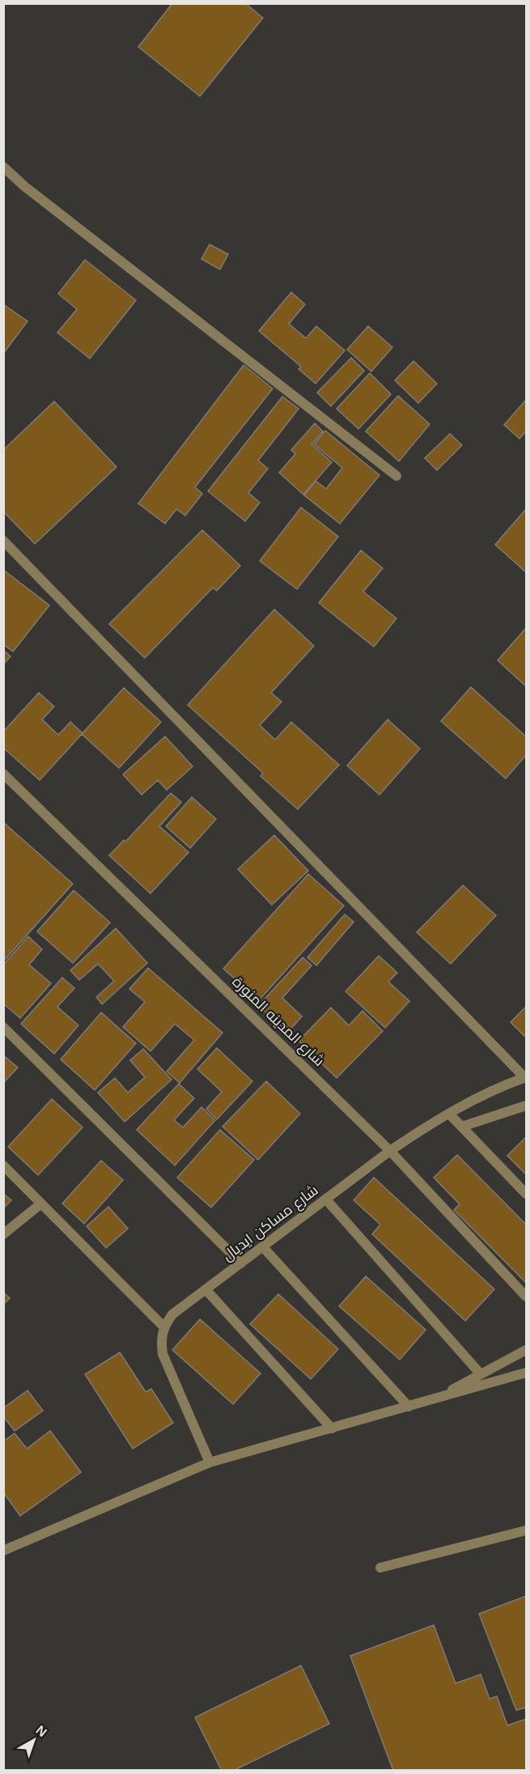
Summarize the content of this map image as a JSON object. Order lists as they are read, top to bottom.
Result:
{
  "streets": {
    "street": ["شارع المدينه المنورة", "شارع مساكن ايديال"]
  },
  "crossings": [
    ["شارع المدينه المنورة", "شارع مساكن ايديال"]
  ],
  "north": "top right"
}
